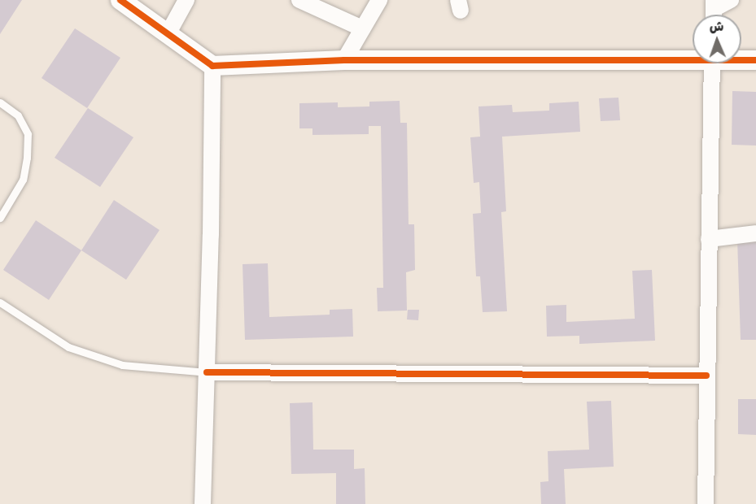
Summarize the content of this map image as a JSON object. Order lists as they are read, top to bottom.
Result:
{
  "north": "top"
}
